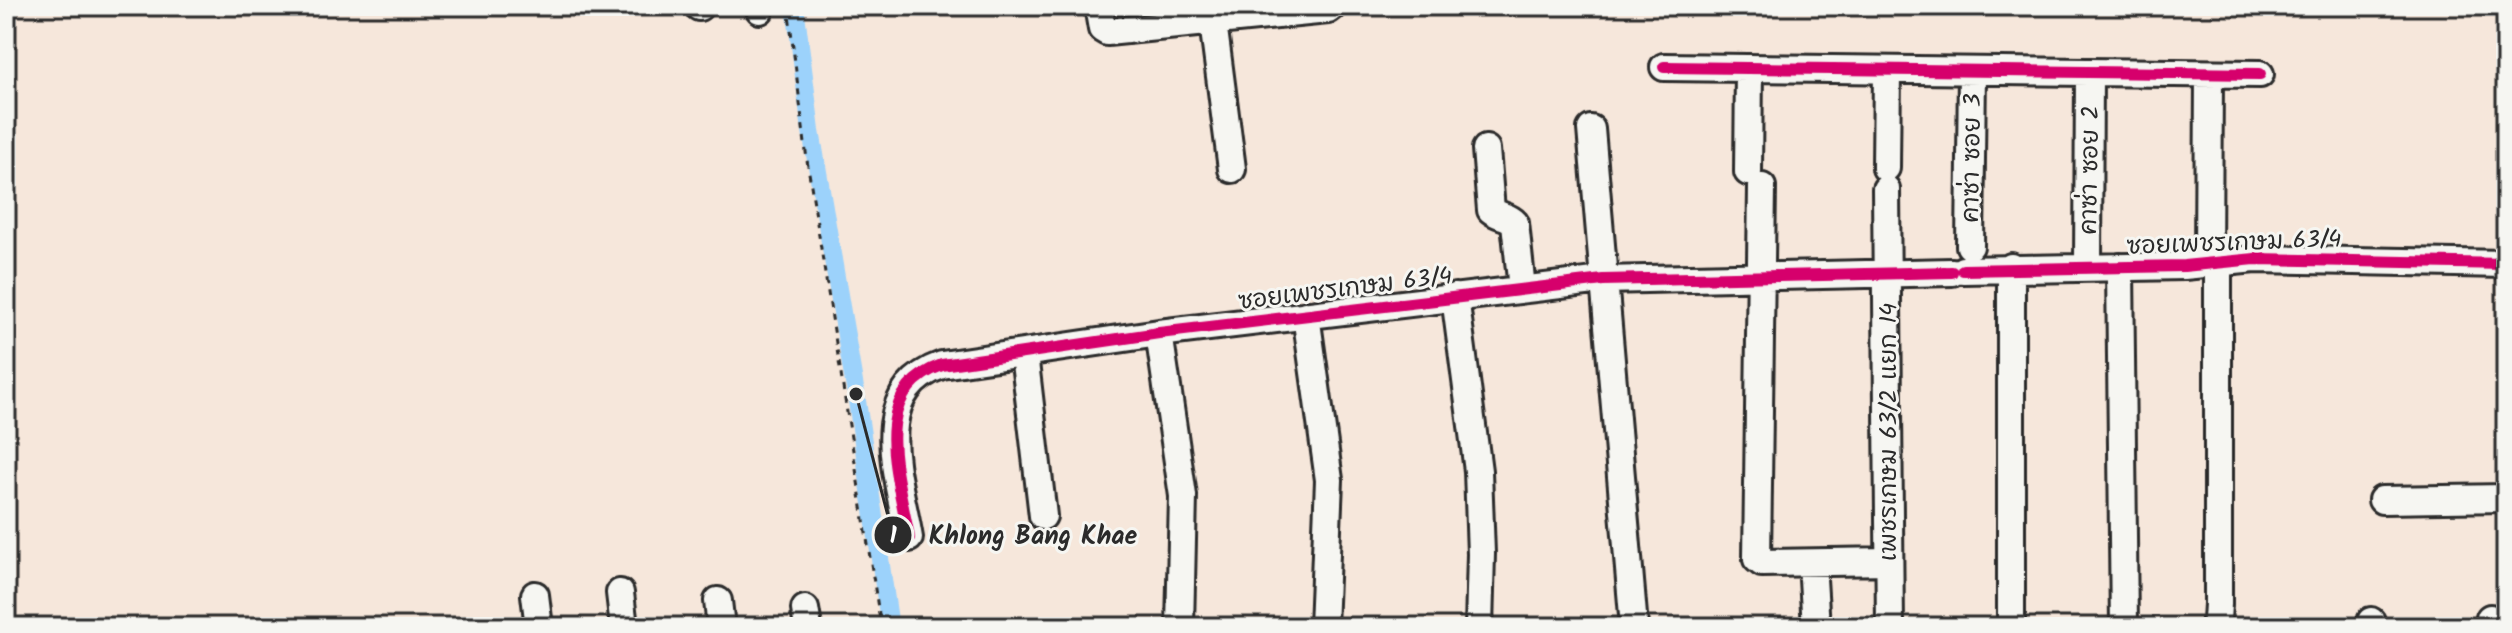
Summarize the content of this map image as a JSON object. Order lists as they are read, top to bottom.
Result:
{
  "streets": {
    "street": [
      "คาซ่า ซอย 3",
      "คาซ่า ซอย 2",
      "ซอยเพชรเกษม 63/4",
      "เพชรเกษม 63/2 แยก 14"
    ]
  },
  "crossings": [
    ["คาซ่า ซอย 3", "ซอยเพชรเกษม 63/4"],
    ["คาซ่า ซอย 2", "ซอยเพชรเกษม 63/4"],
    ["ซอยเพชรเกษม 63/4", "เพชรเกษม 63/2 แยก 14"]
  ],
  "places": ["Khlong Bang Khae"]
}
